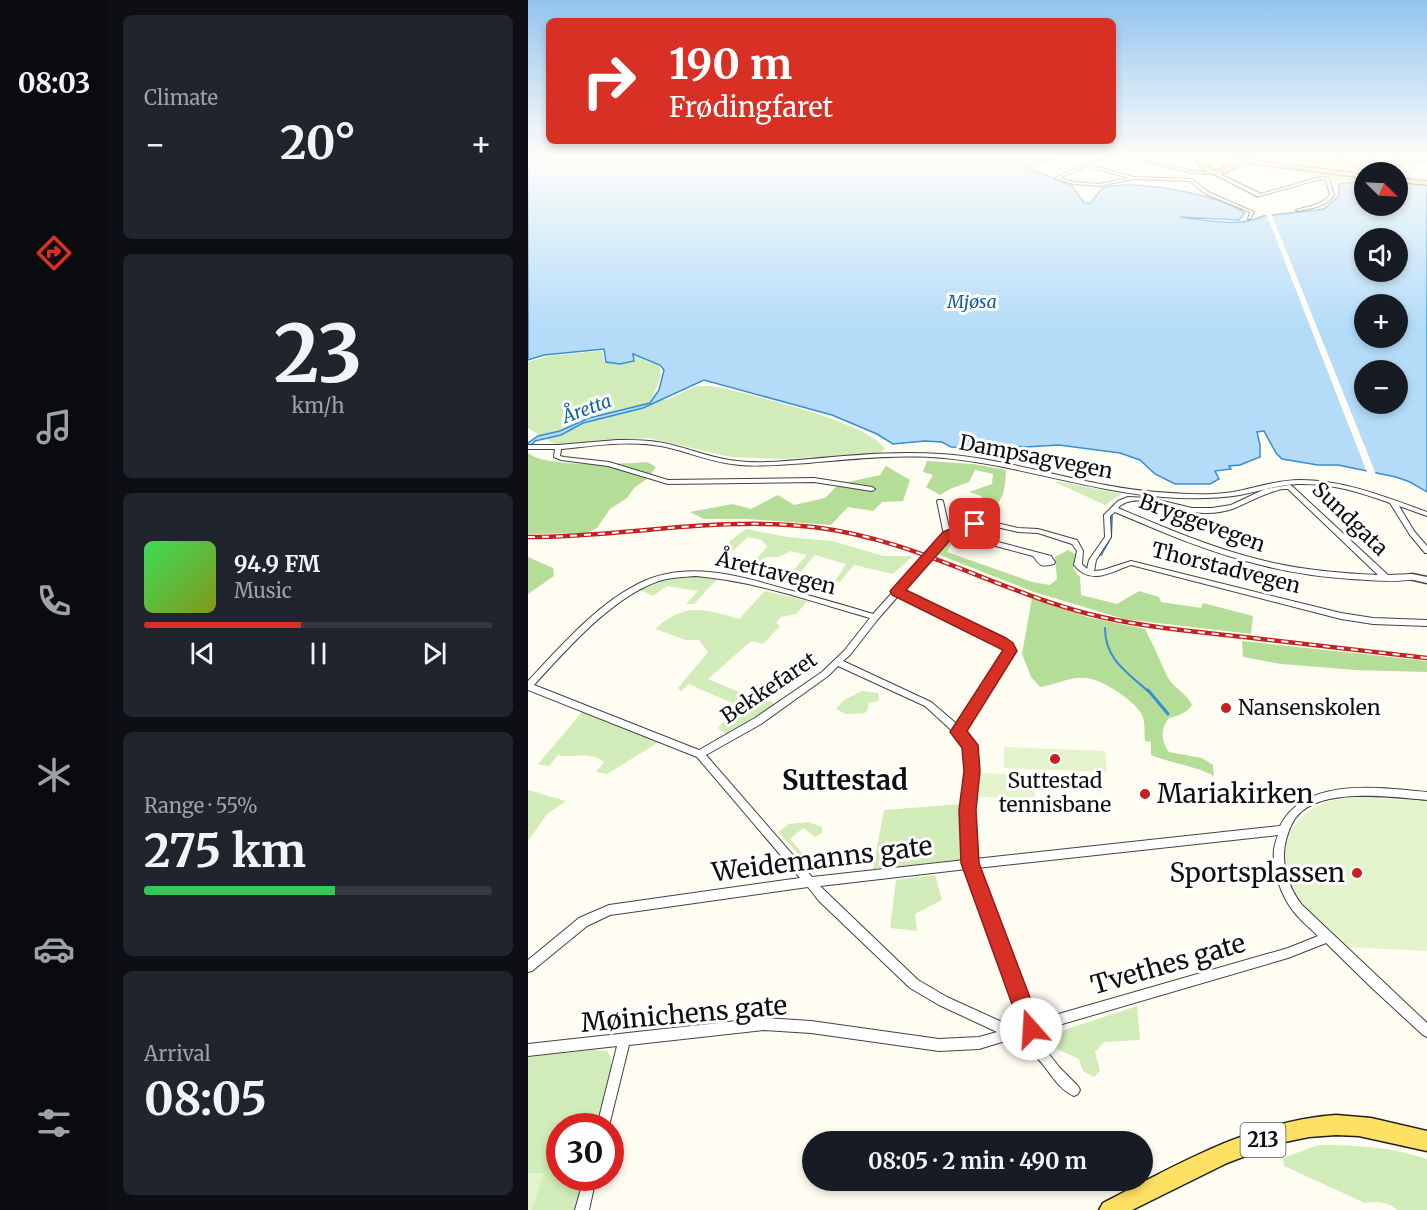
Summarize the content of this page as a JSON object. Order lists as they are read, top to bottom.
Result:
{
  "streets": {
    "main road": ["213"],
    "street": [
      "Dampsagvegen",
      "Sundgata",
      "Bryggevegen",
      "Thorstadvegen",
      "Årettavegen",
      "Bekkefaret",
      "Weidemanns gate",
      "Tvethes gate",
      "Møinichens gate"
    ]
  },
  "crossings": [
    ["Sundgata", "Bryggevegen"],
    ["Thorstadvegen", "Bekkefaret"],
    ["Årettavegen", "Bekkefaret"],
    ["Tvethes gate", "Møinichens gate"]
  ],
  "districts": ["Suttestad"],
  "water": ["Mjøsa", "Åretta"],
  "places": [
    "Nansenskolen",
    "Suttestad tennisbane",
    "Mariakirken",
    "Sportsplassen"
  ],
  "north": "bottom right",
  "page": {
    "tabs": "08:03",
    "tile": [
      "Climate",
      ["23", "km/h"],
      ["Range · 55%", "275 km"],
      ["Arrival", "08:05"]
    ],
    "turn": ["190 m", "Frødingfaret"],
    "heat": ["−", "20°", "+"],
    "map_buttons": ["+", "−"],
    "song": ["94.9 FM", "Music"],
    "limit": "30",
    "trip": "08:05 · 2 min · 490 m"
  }
}
